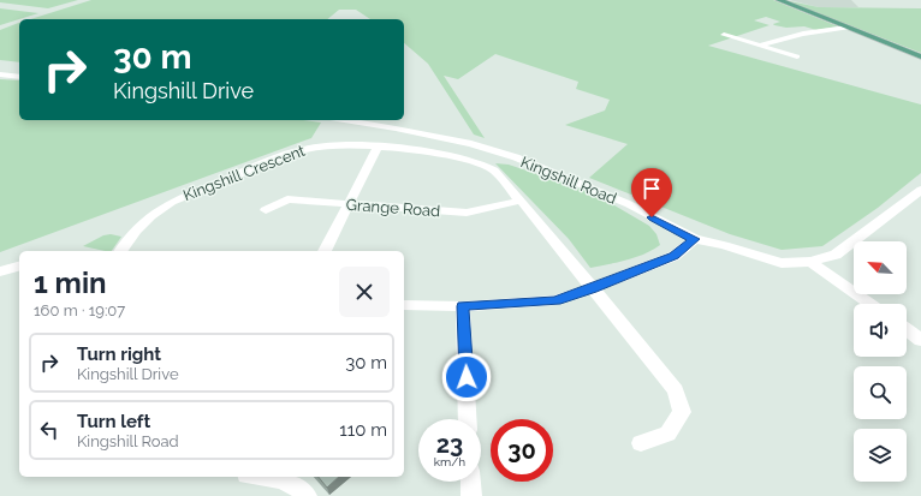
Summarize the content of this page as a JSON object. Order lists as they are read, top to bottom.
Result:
{
  "streets": {
    "street": ["Kingshill Crescent", "Kingshill Road", "Grange Road"]
  },
  "crossings": [
    ["Kingshill Crescent", "Grange Road"]
  ],
  "north": "top left",
  "page": {
    "turn": ["30 m", "Kingshill Drive"],
    "heading": ["1 min", "160 m · 19:07"],
    "list": [
      {
        "name": "Turn right",
        "note": "Kingshill Drive",
        "value": "30 m"
      },
      {
        "name": "Turn left",
        "note": "Kingshill Road",
        "value": "110 m"
      }
    ],
    "speed": "23 km/h",
    "limit": "30"
  }
}
